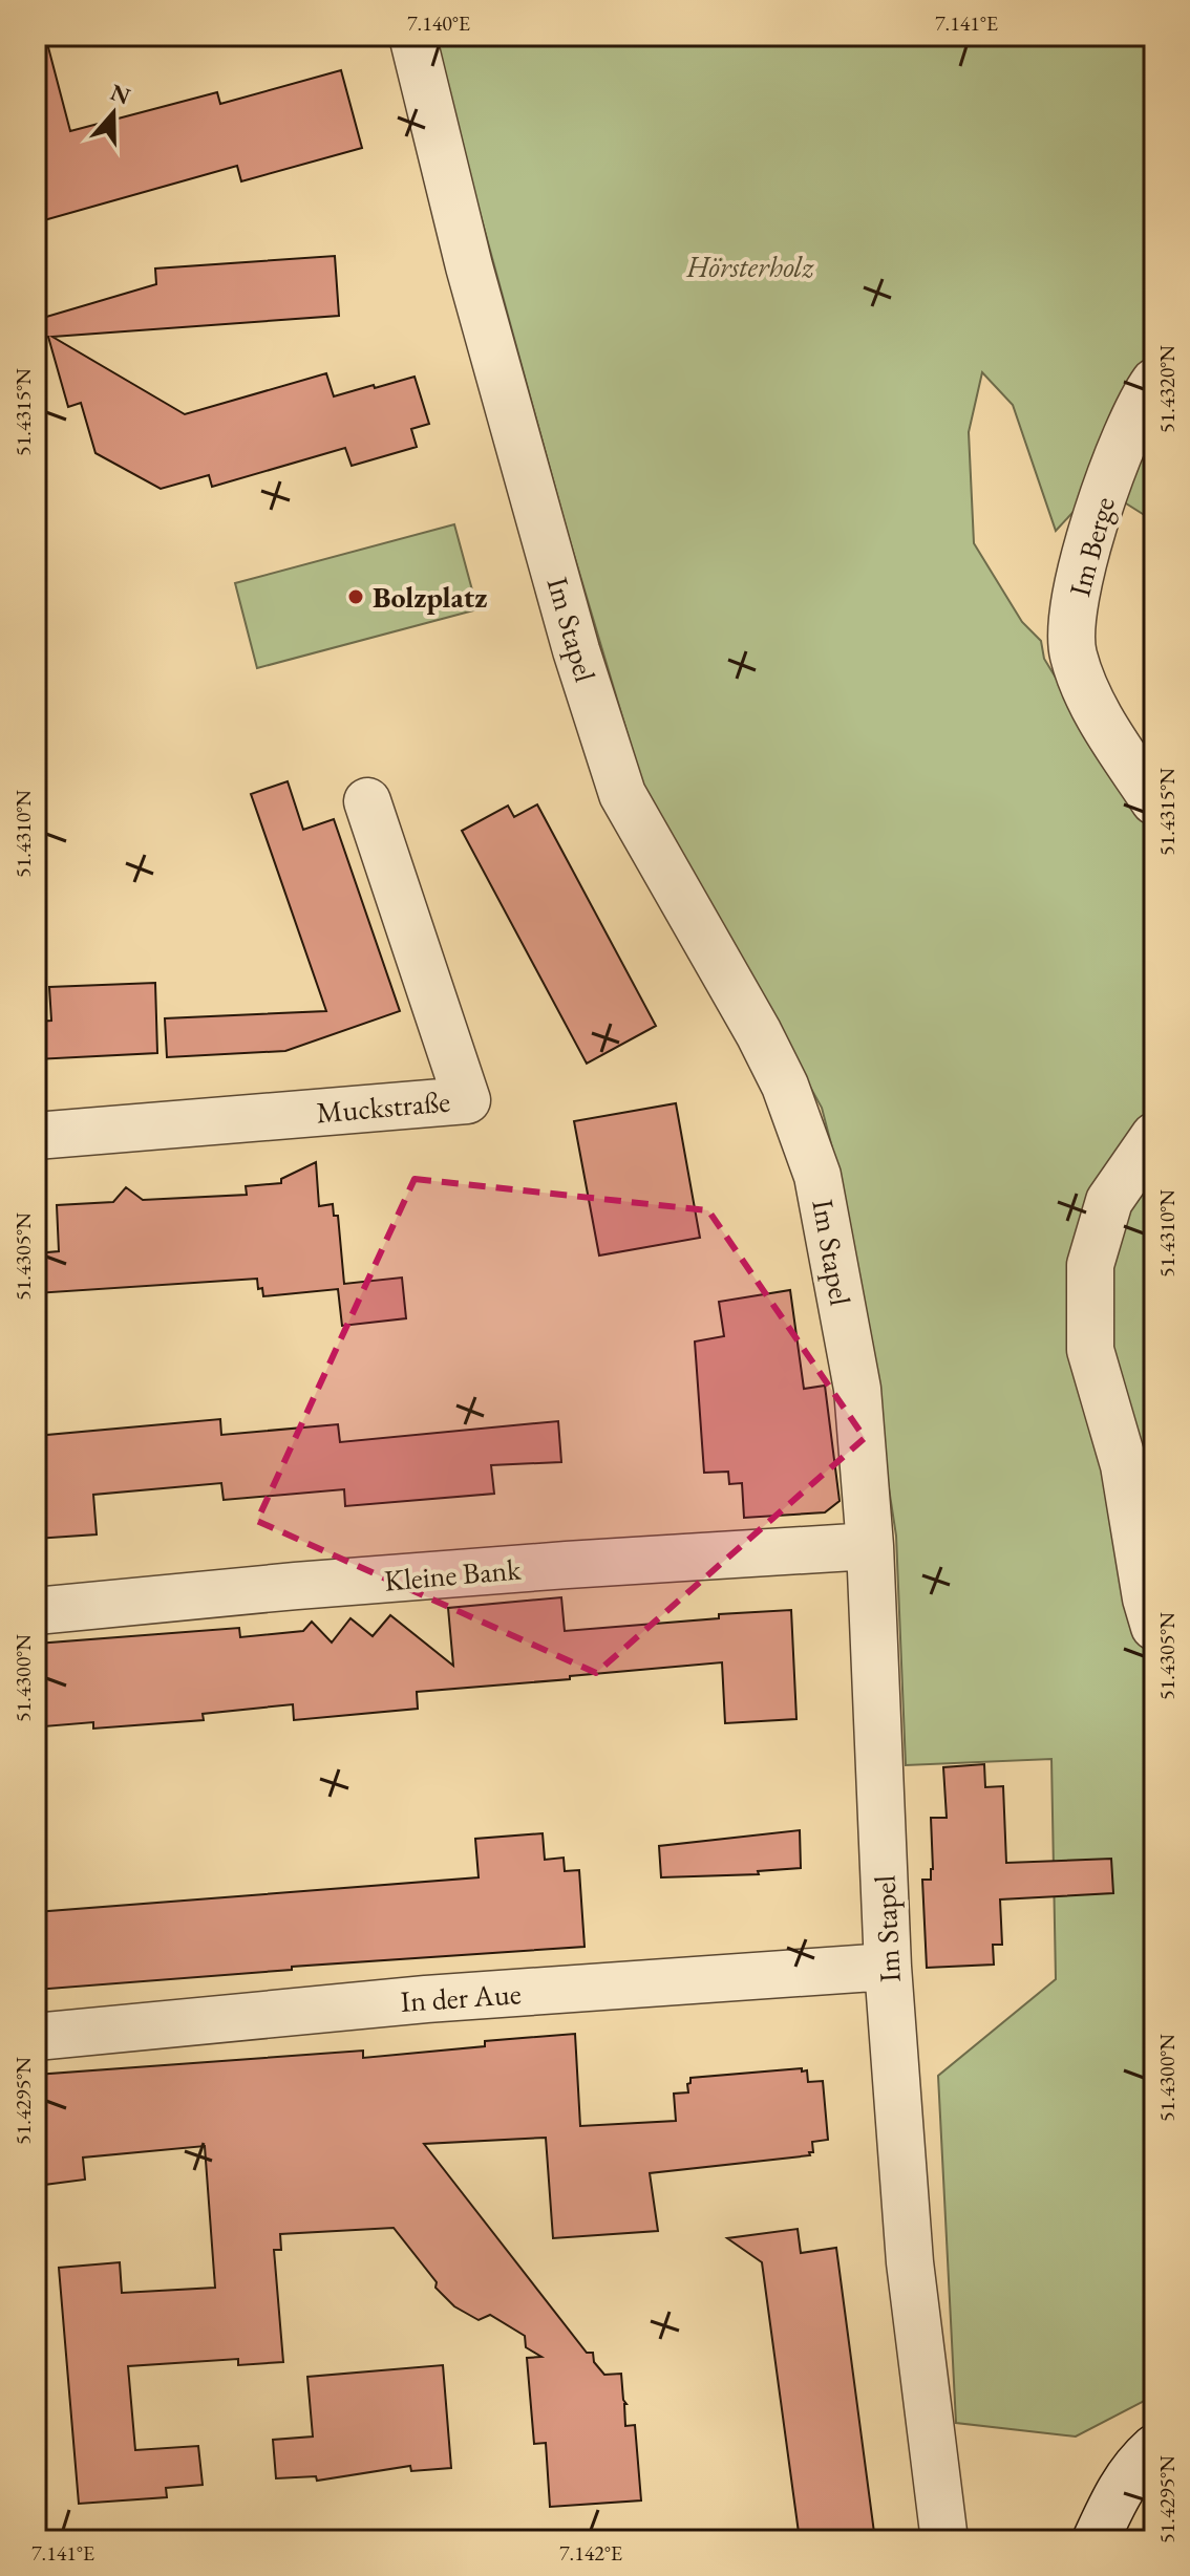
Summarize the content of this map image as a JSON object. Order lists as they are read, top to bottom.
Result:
{
  "streets": {
    "street": [
      "Im Berge",
      "Im Stapel",
      "Muckstraße",
      "Kleine Bank",
      "In der Aue"
    ]
  },
  "crossings": [
    ["Im Stapel", "Kleine Bank"],
    ["Im Stapel", "In der Aue"]
  ],
  "parks": ["Hörsterholz"],
  "places": ["Bolzplatz"],
  "north": "top",
  "coordinates": [
    "7.140°E",
    "7.141°E",
    "51.4320°N",
    "51.4315°N",
    "51.4310°N",
    "51.4305°N",
    "51.4300°N",
    "51.4295°N",
    "7.142°E"
  ]
}
